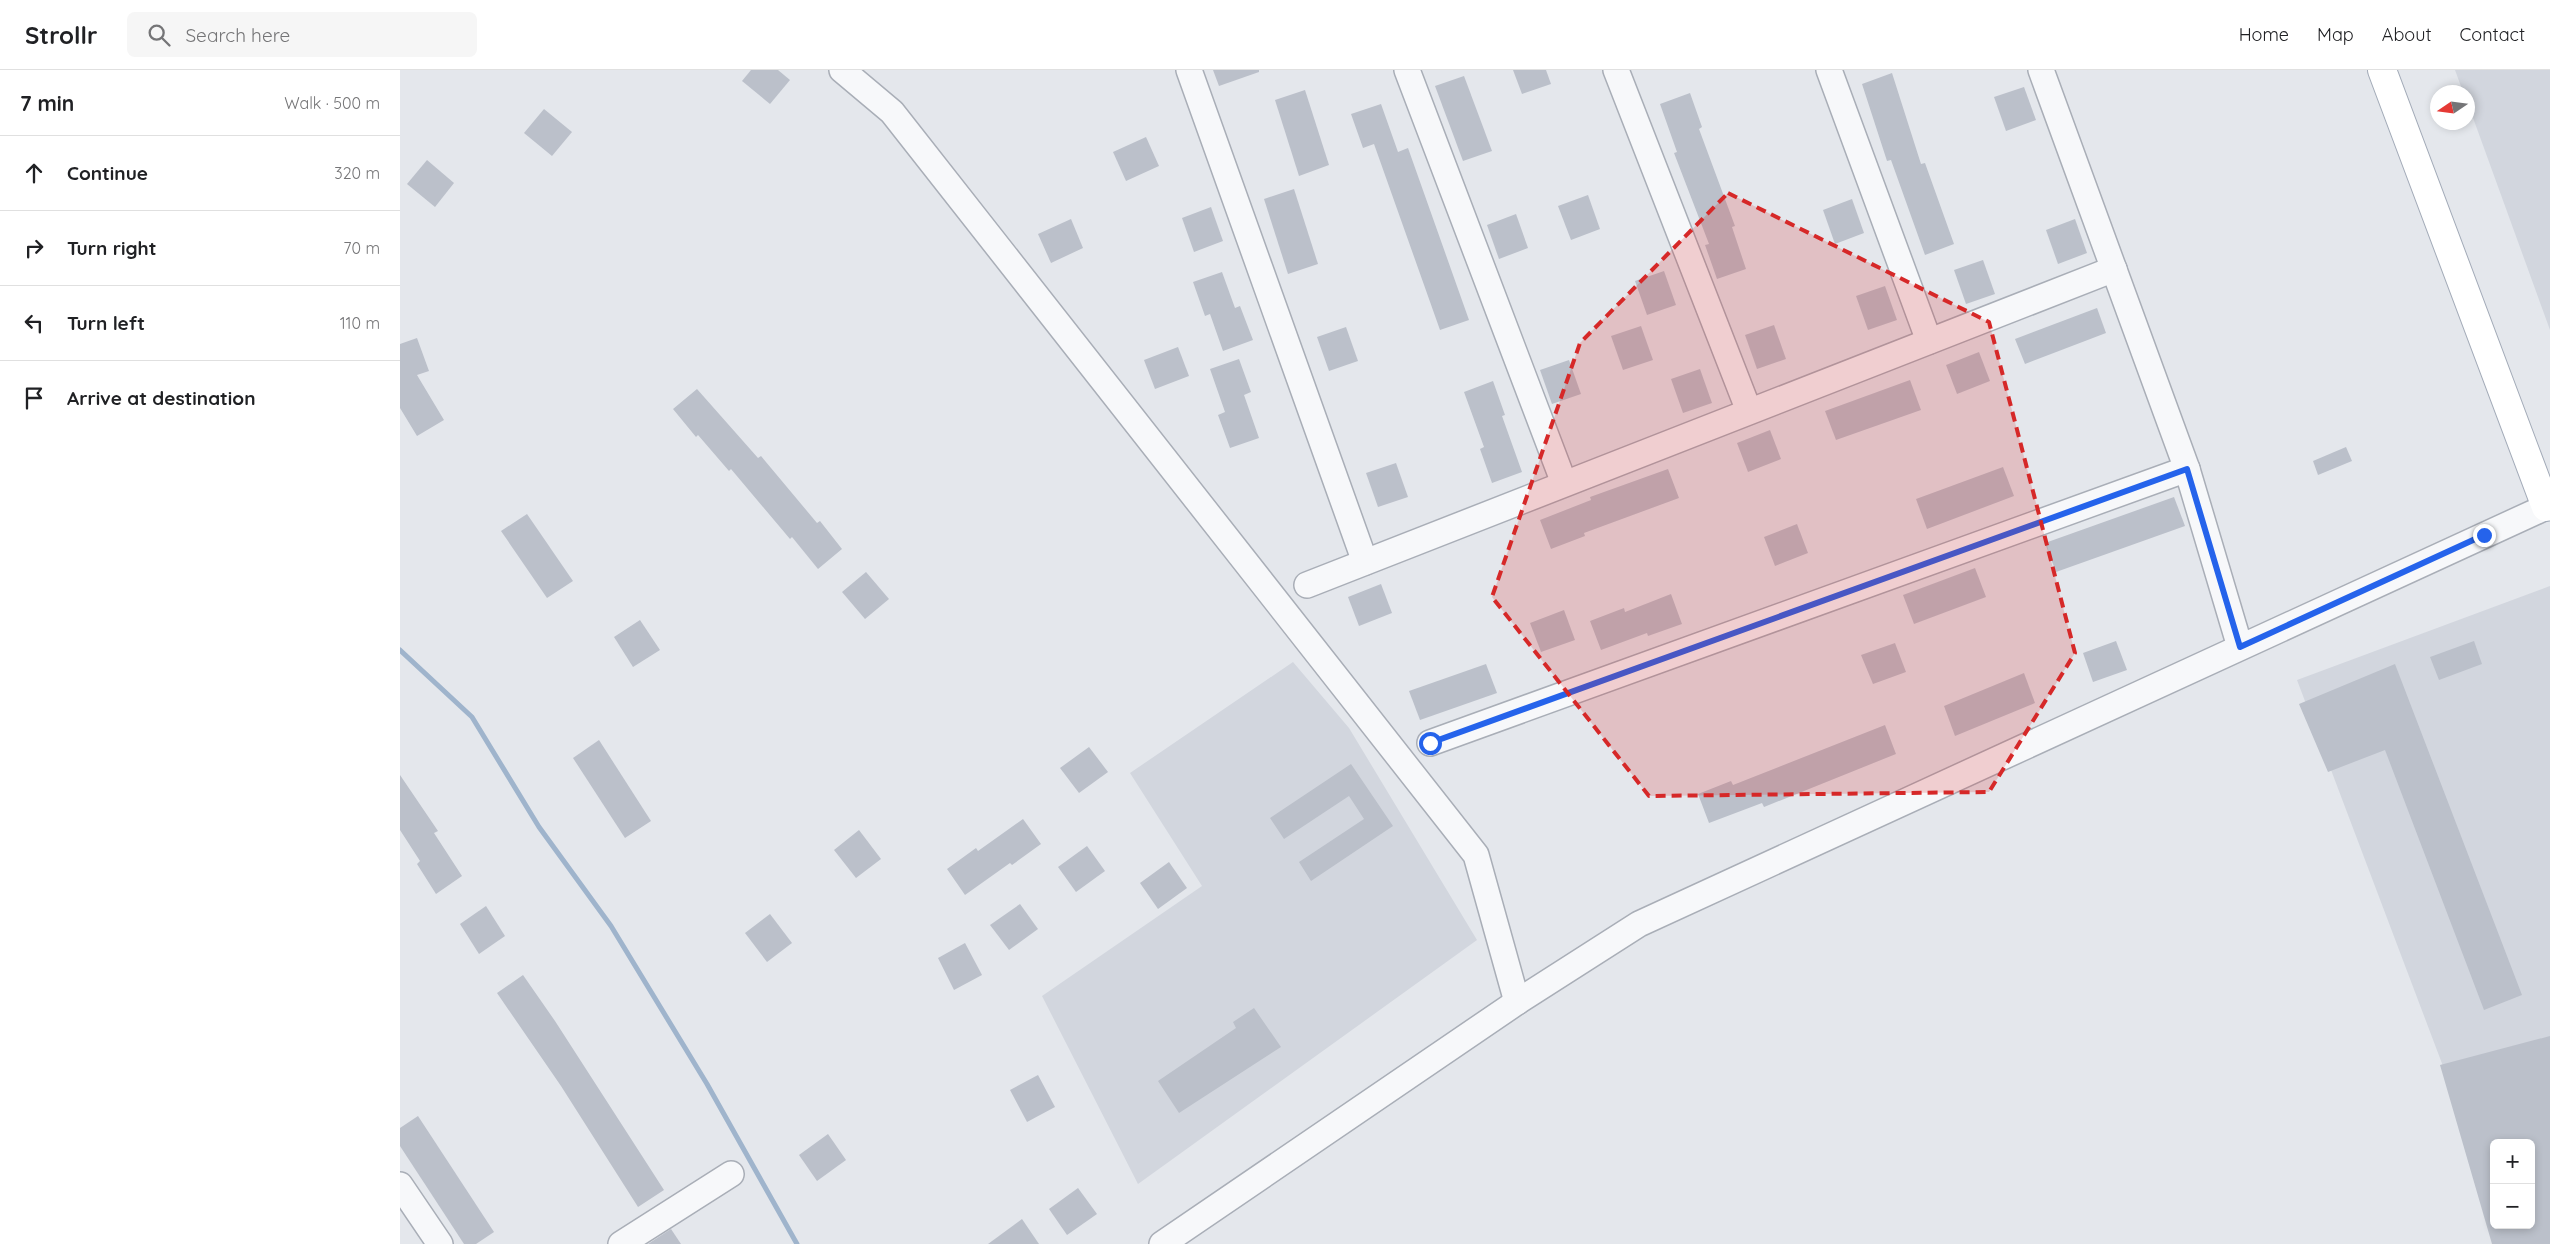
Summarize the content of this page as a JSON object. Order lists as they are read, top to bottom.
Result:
{
  "north": "left",
  "page": {
    "header": "Strollr",
    "search": "Search here",
    "nav": [
      "Home",
      "Map",
      "About",
      "Contact"
    ],
    "heading": ["7 min", "Walk · 500 m"],
    "list": [
      ["Continue", "320 m"],
      ["Turn right", "70 m"],
      ["Turn left", "110 m"],
      "Arrive at destination"
    ],
    "map_buttons": ["+", "−"]
  }
}
